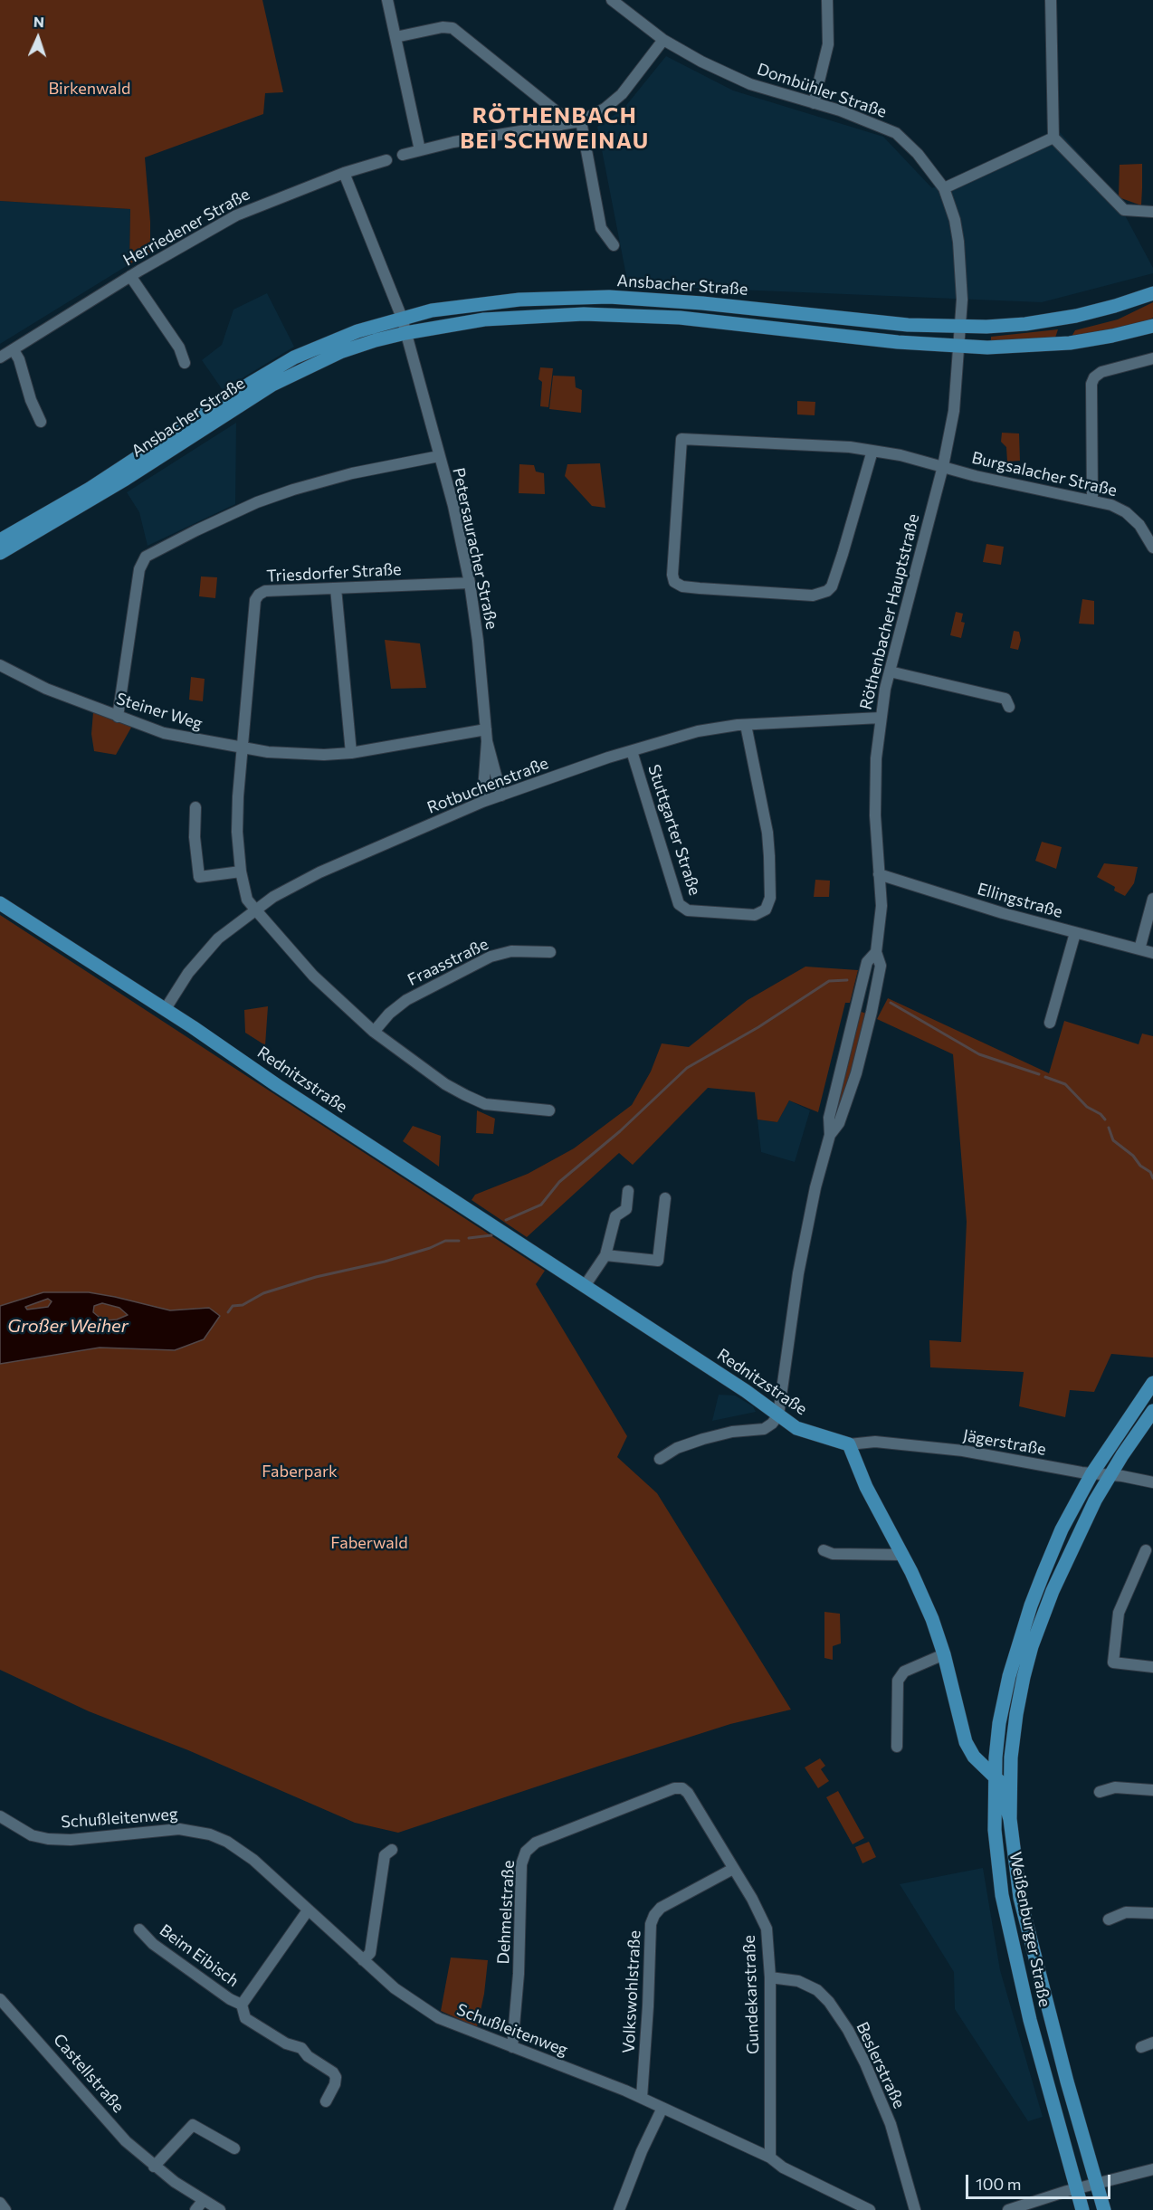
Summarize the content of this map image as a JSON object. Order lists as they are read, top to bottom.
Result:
{
  "streets": {
    "main road": ["Ansbacher Straße", "Rednitzstraße", "Weißenburger Straße"],
    "street": [
      "Dombühler Straße",
      "Herriedener Straße",
      "Burgsalacher Straße",
      "Petersauracher Straße",
      "Triesdorfer Straße",
      "Röthenbacher Hauptstraße",
      "Steiner Weg",
      "Rotbuchenstraße",
      "Stuttgarter Straße",
      "Ellingstraße",
      "Fraasstraße",
      "Jägerstraße",
      "Schußleitenweg",
      "Dehmelstraße",
      "Beim Eibisch",
      "Volkswohlstraße",
      "Gundekarstraße",
      "Beslerstraße",
      "Castellstraße"
    ]
  },
  "crossings": [
    ["Dombühler Straße", "Ansbacher Straße"],
    ["Ansbacher Straße", "Petersauracher Straße"],
    ["Ansbacher Straße", "Röthenbacher Hauptstraße"],
    ["Burgsalacher Straße", "Röthenbacher Hauptstraße"],
    ["Petersauracher Straße", "Triesdorfer Straße"],
    ["Petersauracher Straße", "Steiner Weg"],
    ["Petersauracher Straße", "Rotbuchenstraße"],
    ["Triesdorfer Straße", "Steiner Weg"],
    ["Triesdorfer Straße", "Rotbuchenstraße"],
    ["Triesdorfer Straße", "Fraasstraße"],
    ["Röthenbacher Hauptstraße", "Rotbuchenstraße"],
    ["Röthenbacher Hauptstraße", "Ellingstraße"],
    ["Röthenbacher Hauptstraße", "Rednitzstraße"],
    ["Rotbuchenstraße", "Stuttgarter Straße"],
    ["Rotbuchenstraße", "Rednitzstraße"],
    ["Rednitzstraße", "Jägerstraße"],
    ["Jägerstraße", "Weißenburger Straße"],
    ["Schußleitenweg", "Dehmelstraße"],
    ["Schußleitenweg", "Beim Eibisch"],
    ["Schußleitenweg", "Volkswohlstraße"],
    ["Schußleitenweg", "Gundekarstraße"],
    ["Dehmelstraße", "Gundekarstraße"],
    ["Volkswohlstraße", "Gundekarstraße"],
    ["Gundekarstraße", "Beslerstraße"]
  ],
  "districts": ["RÖTHENBACH BEI SCHWEINAU"],
  "water": ["Großer Weiher"],
  "parks": ["Birkenwald", "Faberpark", "Faberwald"],
  "scale_bar": "100 m",
  "north": "top"
}
